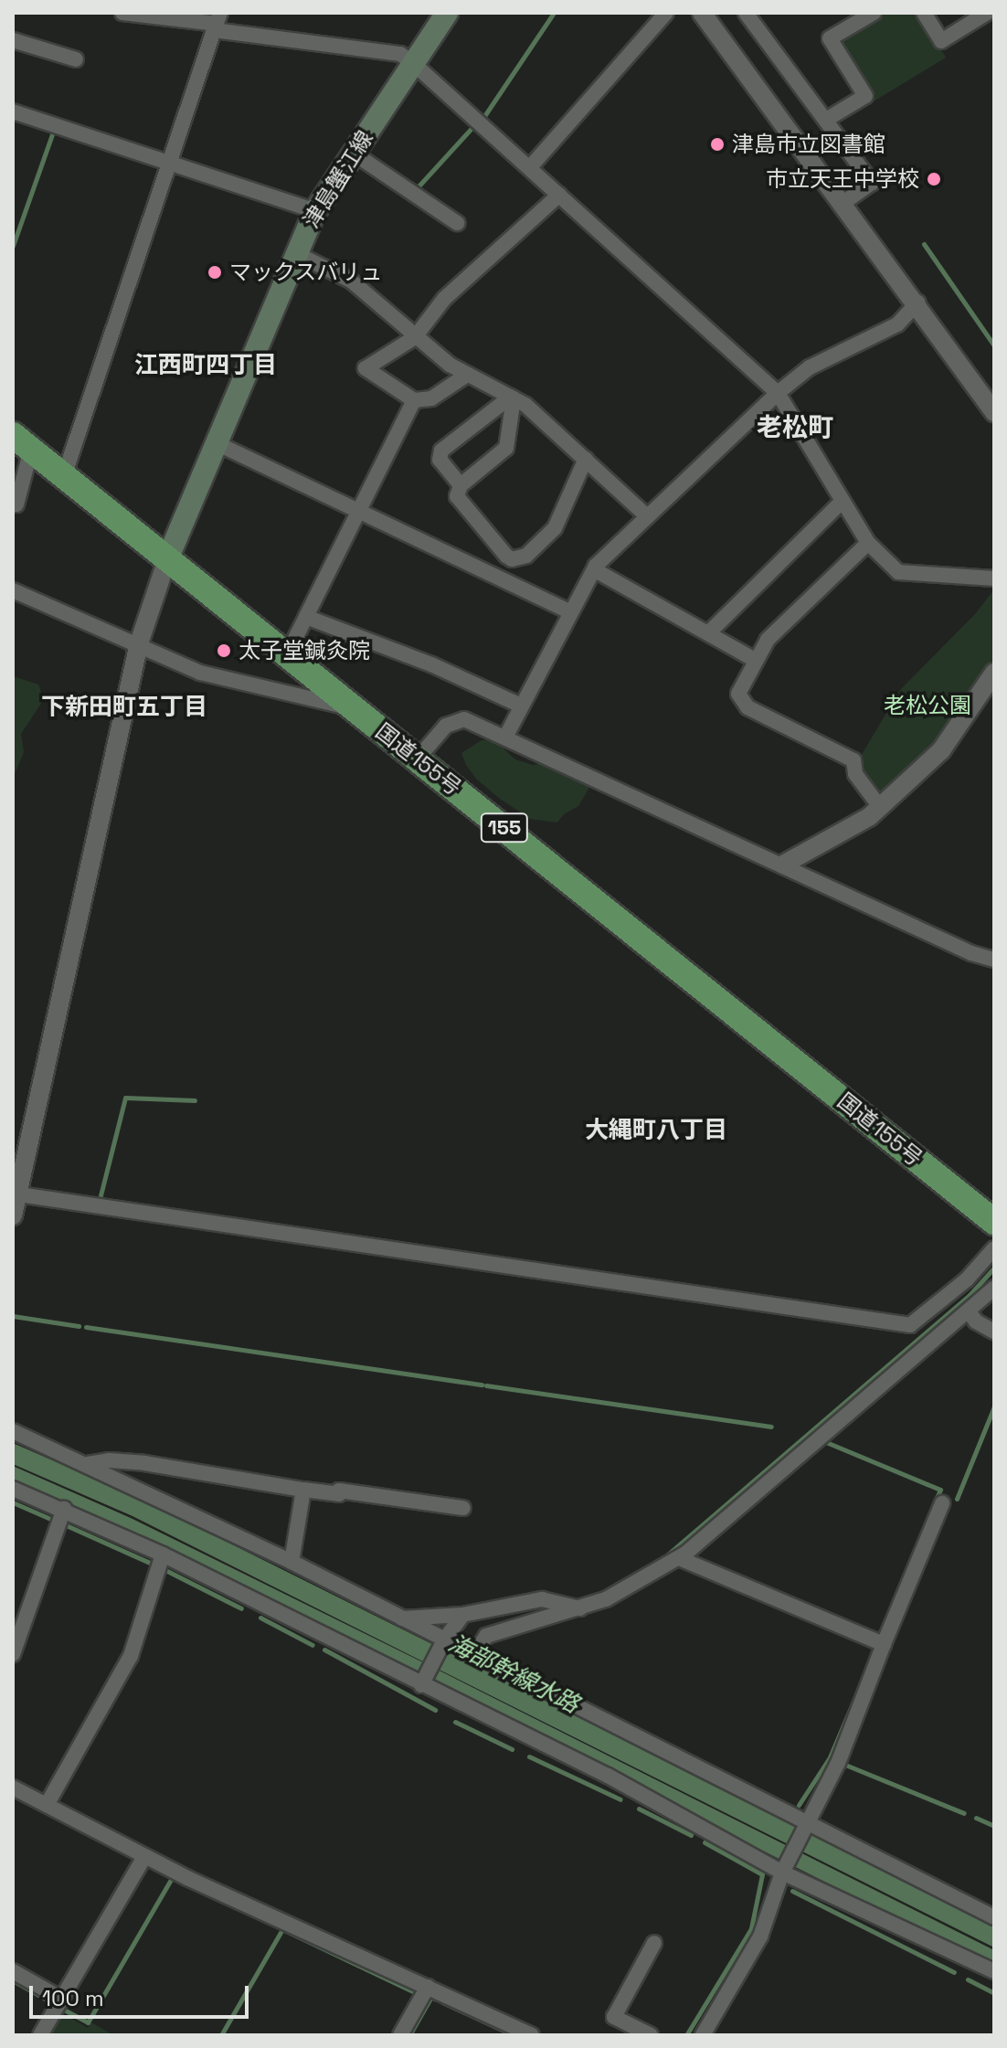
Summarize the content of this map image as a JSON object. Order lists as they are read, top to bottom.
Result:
{
  "streets": {
    "highway": ["国道155号", "155"],
    "main road": ["津島蟹江線"]
  },
  "crossings": [
    ["津島蟹江線", "国道155号"]
  ],
  "districts": [
    "江西町四丁目",
    "老松町",
    "下新田町五丁目",
    "大縄町八丁目"
  ],
  "water": ["海部幹線水路"],
  "parks": ["老松公園"],
  "places": [
    "津島市立図書館",
    "市立天王中学校",
    "マックスバリュ",
    "太子堂鍼灸院"
  ],
  "scale_bar": "100 m"
}
